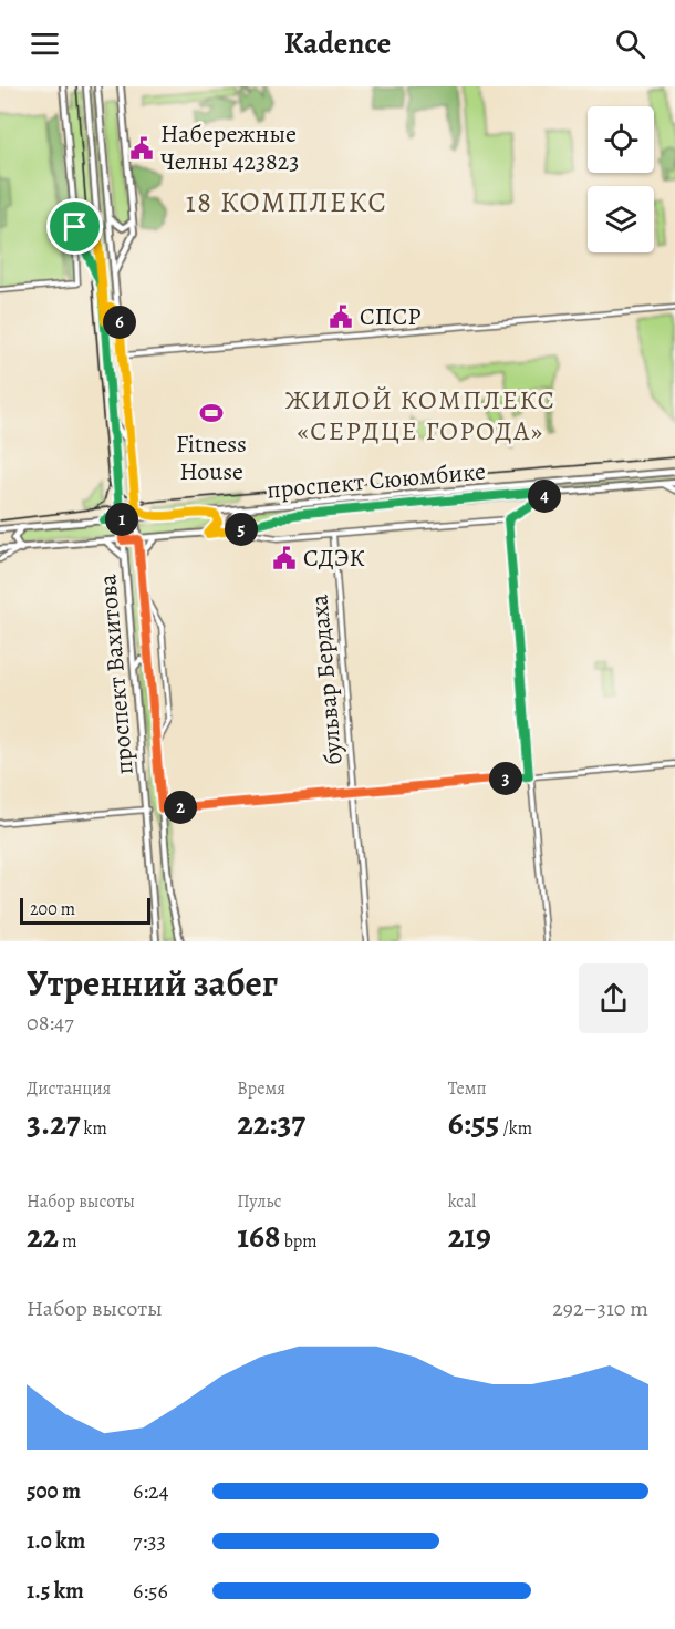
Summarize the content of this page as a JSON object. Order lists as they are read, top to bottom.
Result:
{
  "streets": {
    "main road": ["проспект Сююмбике", "проспект Вахитова"],
    "street": ["бульвар Бердаха"]
  },
  "crossings": [
    ["проспект Сююмбике", "проспект Вахитова"]
  ],
  "districts": ["18 КОМПЛЕКС", "ЖИЛОЙ КОМПЛЕКС «СЕРДЦЕ ГОРОДА»"],
  "places": {
    "public building": ["Набережные Челны 423823", "СПСР", "СДЭК"],
    "sports": ["Fitness House"]
  },
  "scale_bar": "200 m",
  "page": {
    "header": "Kadence",
    "pins": [
      "6",
      "4",
      "1",
      "5",
      "3",
      "2"
    ],
    "scale": "200 m",
    "heading": ["Утренний забег", "08:47"],
    "stats": [
      ["Дистанция", "3.27 km"],
      ["Время", "22:37"],
      ["Темп", "6:55 /km"],
      ["Набор высоты", "22 m"],
      ["Пульс", "168 bpm"],
      ["kcal", "219"]
    ],
    "chart": ["Набор высоты", "292–310 m"],
    "list": [
      {
        "name": "500 m",
        "note": "6:24"
      },
      {
        "name": "1.0 km",
        "note": "7:33"
      },
      {
        "name": "1.5 km",
        "note": "6:56"
      }
    ]
  }
}
